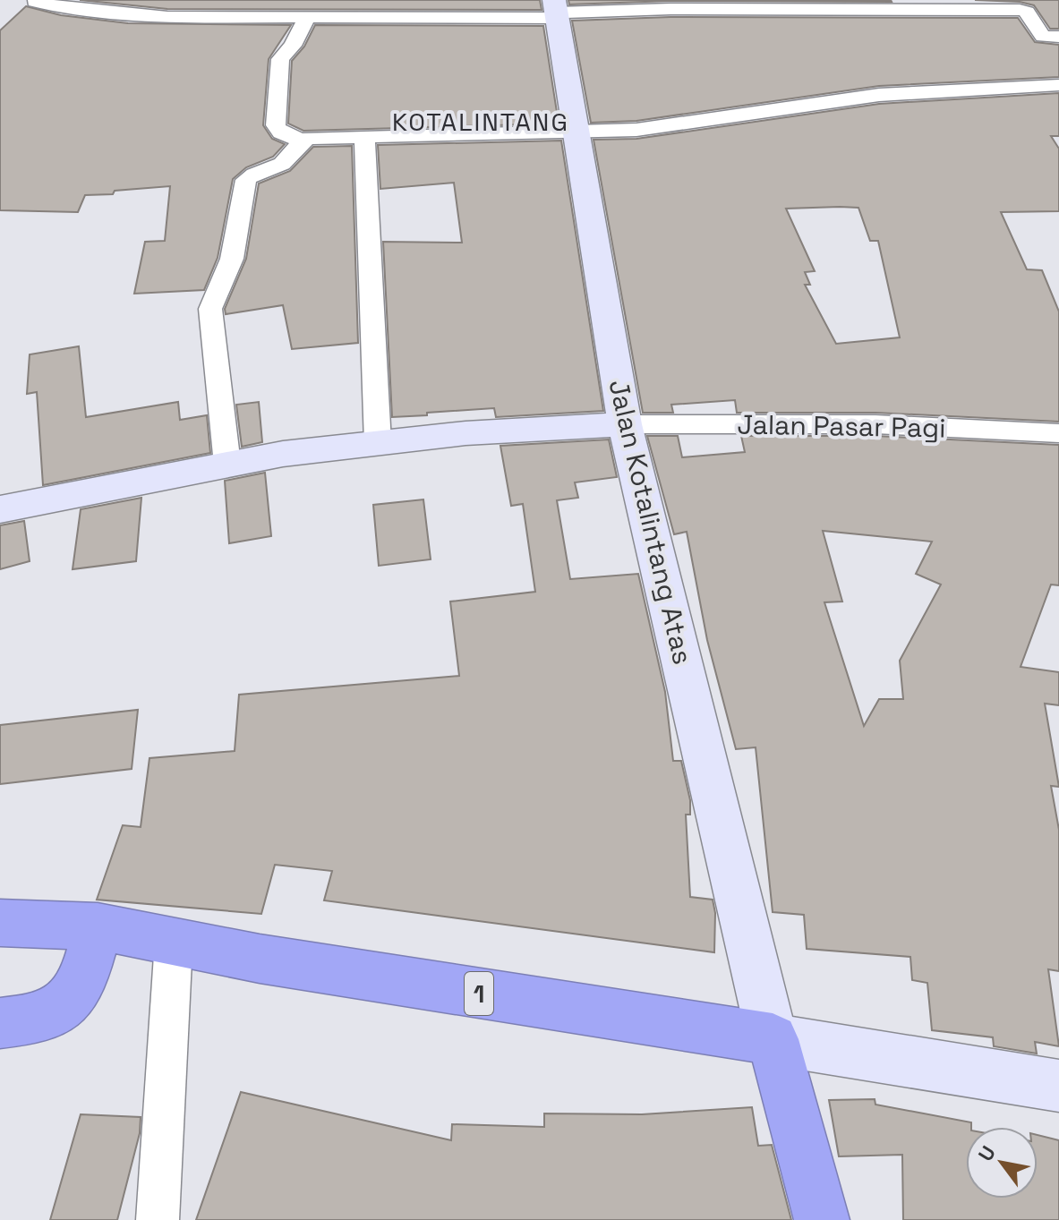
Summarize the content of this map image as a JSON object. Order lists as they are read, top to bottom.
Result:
{
  "streets": {
    "highway": ["1"],
    "street": ["Jalan Pasar Pagi", "Jalan Kotalintang Atas"]
  },
  "crossings": [
    ["Jalan Pasar Pagi", "Jalan Kotalintang Atas"],
    ["Jalan Kotalintang Atas", "1"]
  ],
  "districts": ["KOTALINTANG"],
  "north": "top left"
}
